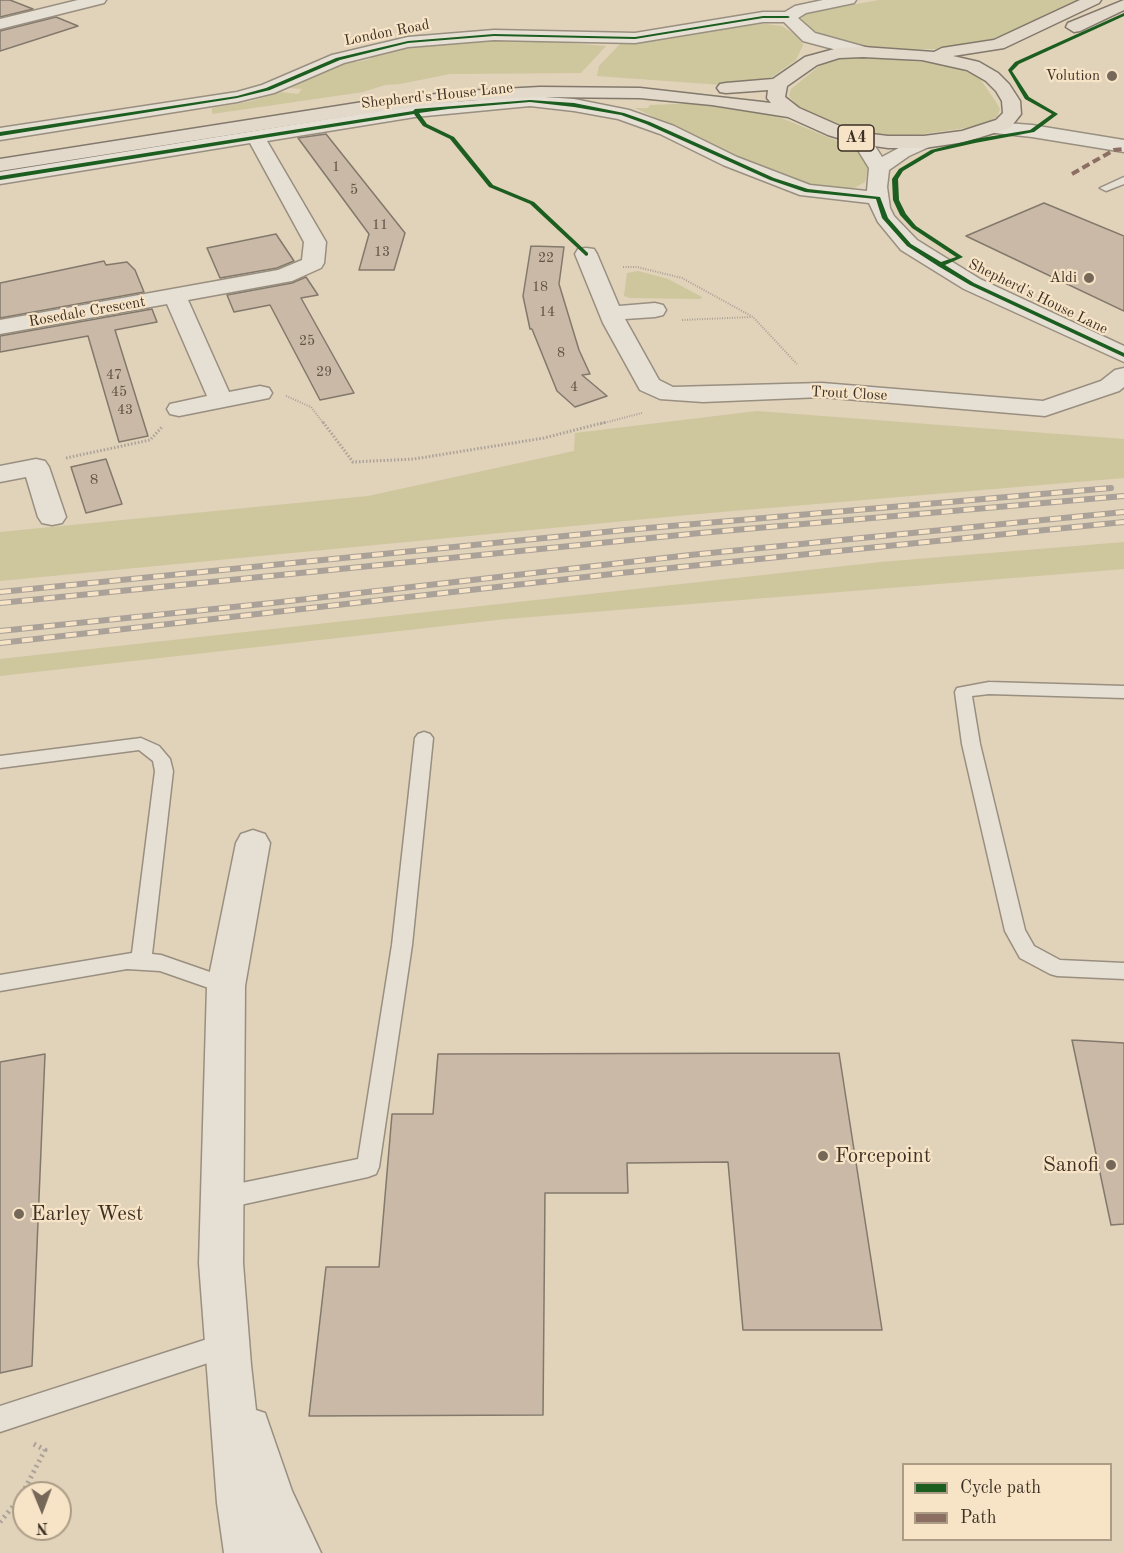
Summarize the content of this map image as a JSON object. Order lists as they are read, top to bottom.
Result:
{
  "streets": {
    "main road": ["A4"],
    "street": [
      "London Road",
      "Shepherd's House Lane",
      "Rosedale Crescent",
      "Trout Close"
    ]
  },
  "crossings": [
    ["Shepherd's House Lane", "Rosedale Crescent"]
  ],
  "places": [
    "Volution",
    "Aldi",
    "Forcepoint",
    "Sanofi",
    "Earley West"
  ],
  "house_numbers": [
    "1",
    "5",
    "11",
    "13",
    "22",
    "18",
    "14",
    "25",
    "8",
    "29",
    "47",
    "4",
    "45",
    "43",
    "8"
  ],
  "legend": ["Cycle path", "Path"],
  "north": "bottom"
}
